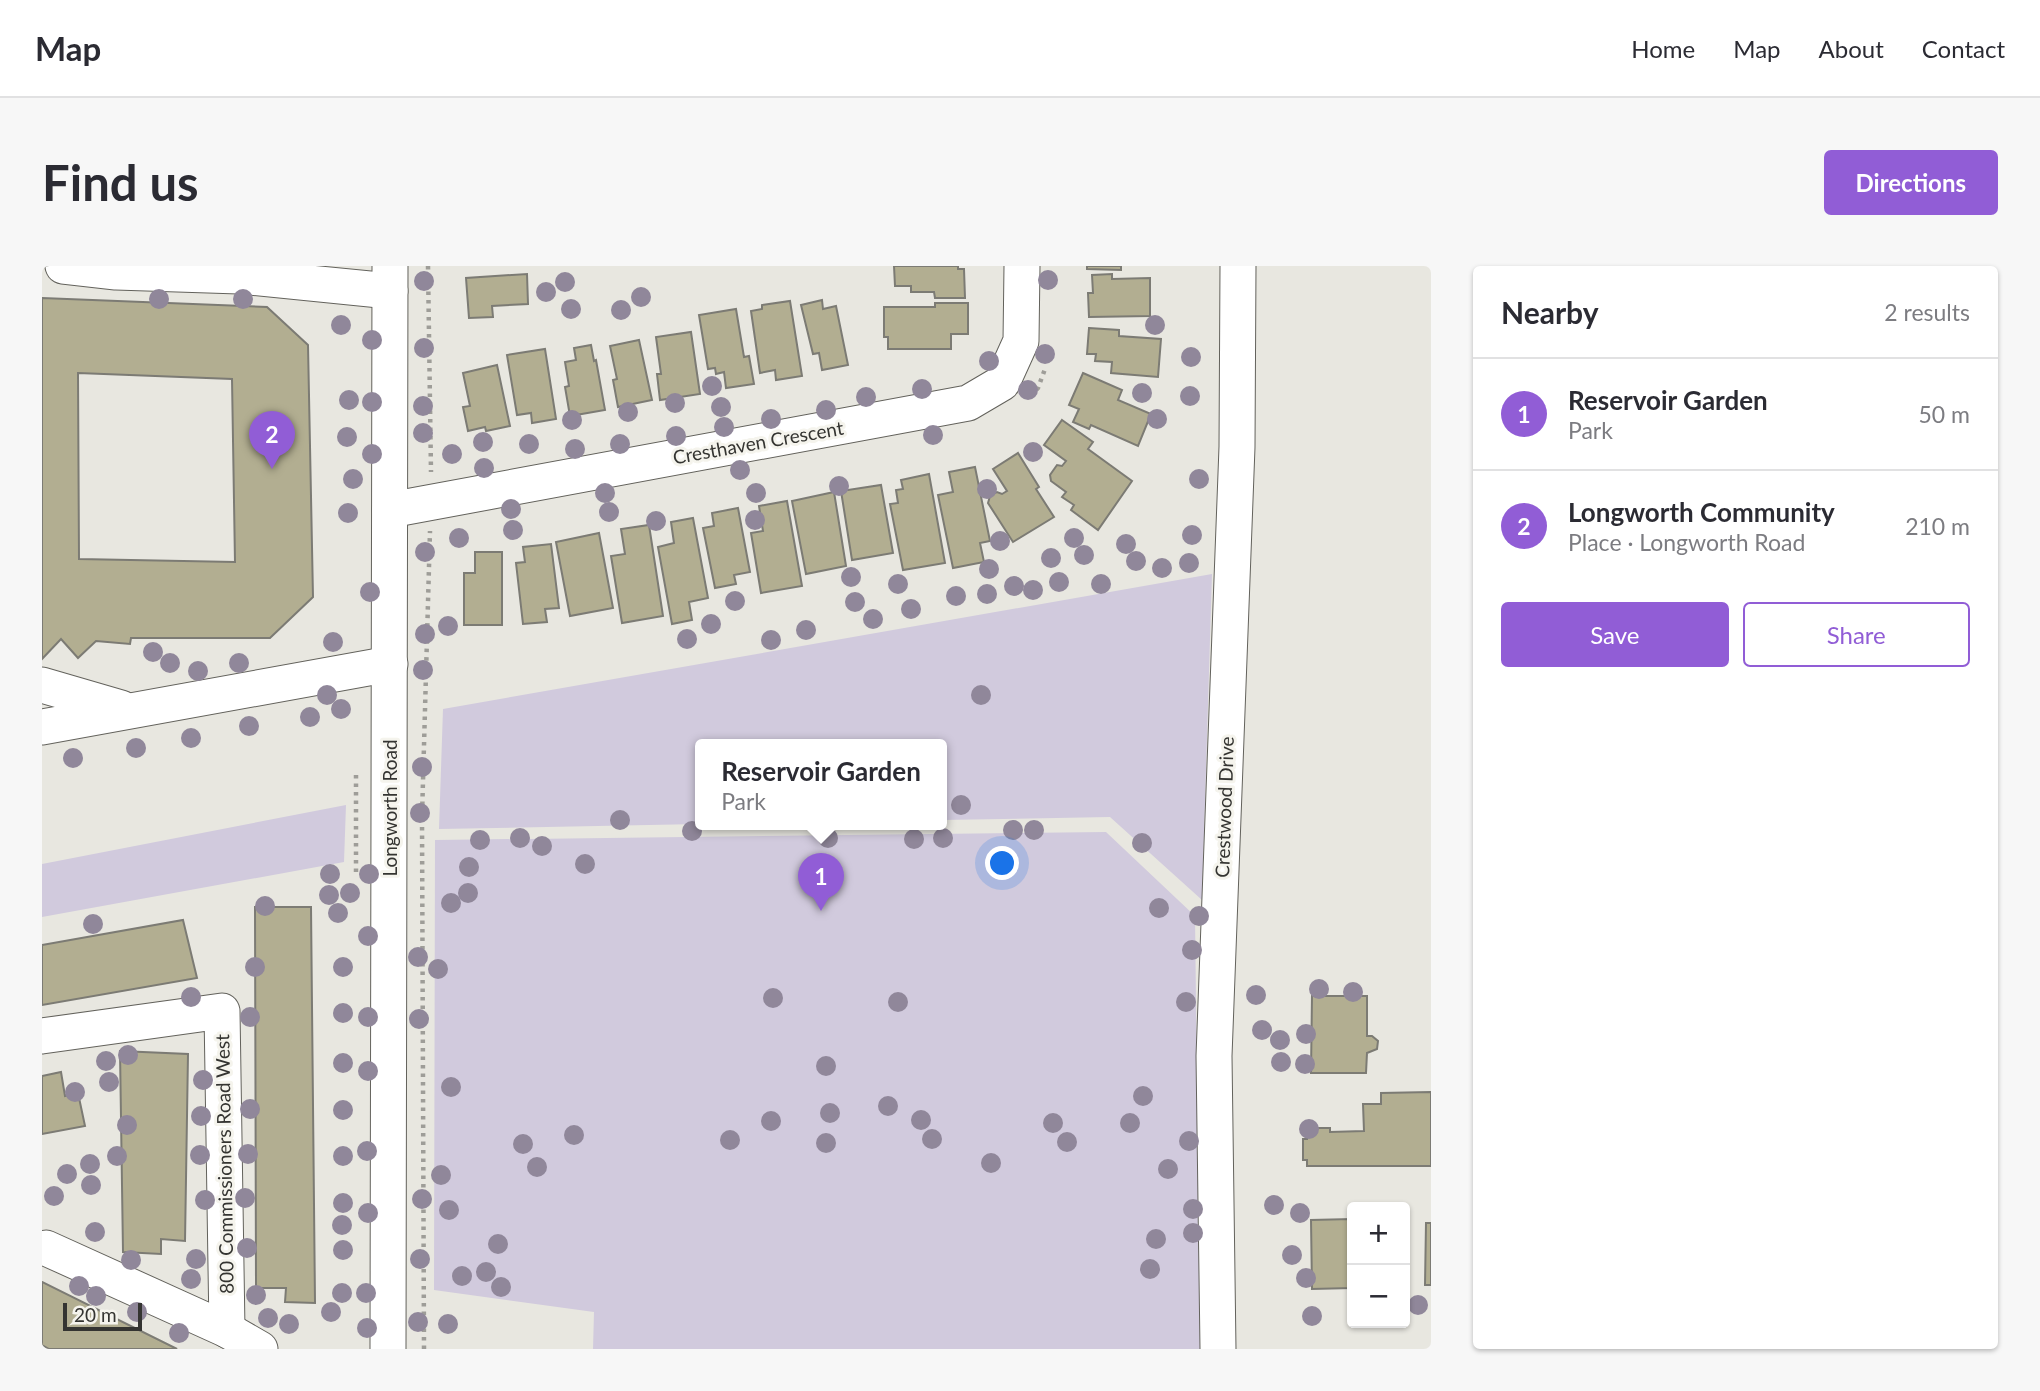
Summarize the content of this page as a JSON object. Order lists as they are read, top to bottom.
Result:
{
  "streets": {
    "street": [
      "Cresthaven Crescent",
      "Crestwood Drive",
      "Longworth Road",
      "800 Commissioners Road West"
    ]
  },
  "crossings": [
    ["Cresthaven Crescent", "Longworth Road"]
  ],
  "scale_bar": "20 m",
  "page": {
    "header": "Map",
    "nav": [
      "Home",
      "Map",
      "About",
      "Contact"
    ],
    "buttons": [
      "Directions",
      ["Save", "Share"]
    ],
    "title": "Find us",
    "heading": ["Nearby", "2 results"],
    "list": [
      {
        "mark": "1",
        "name": "Reservoir Garden",
        "note": "Park",
        "value": "50 m"
      },
      {
        "mark": "2",
        "name": "Longworth Community",
        "note": "Place · Longworth Road",
        "value": "210 m"
      }
    ],
    "pins": ["2", "1"],
    "popup": ["Reservoir Garden", "Park"],
    "map_buttons": ["+", "−"],
    "scale": "20 m"
  }
}
